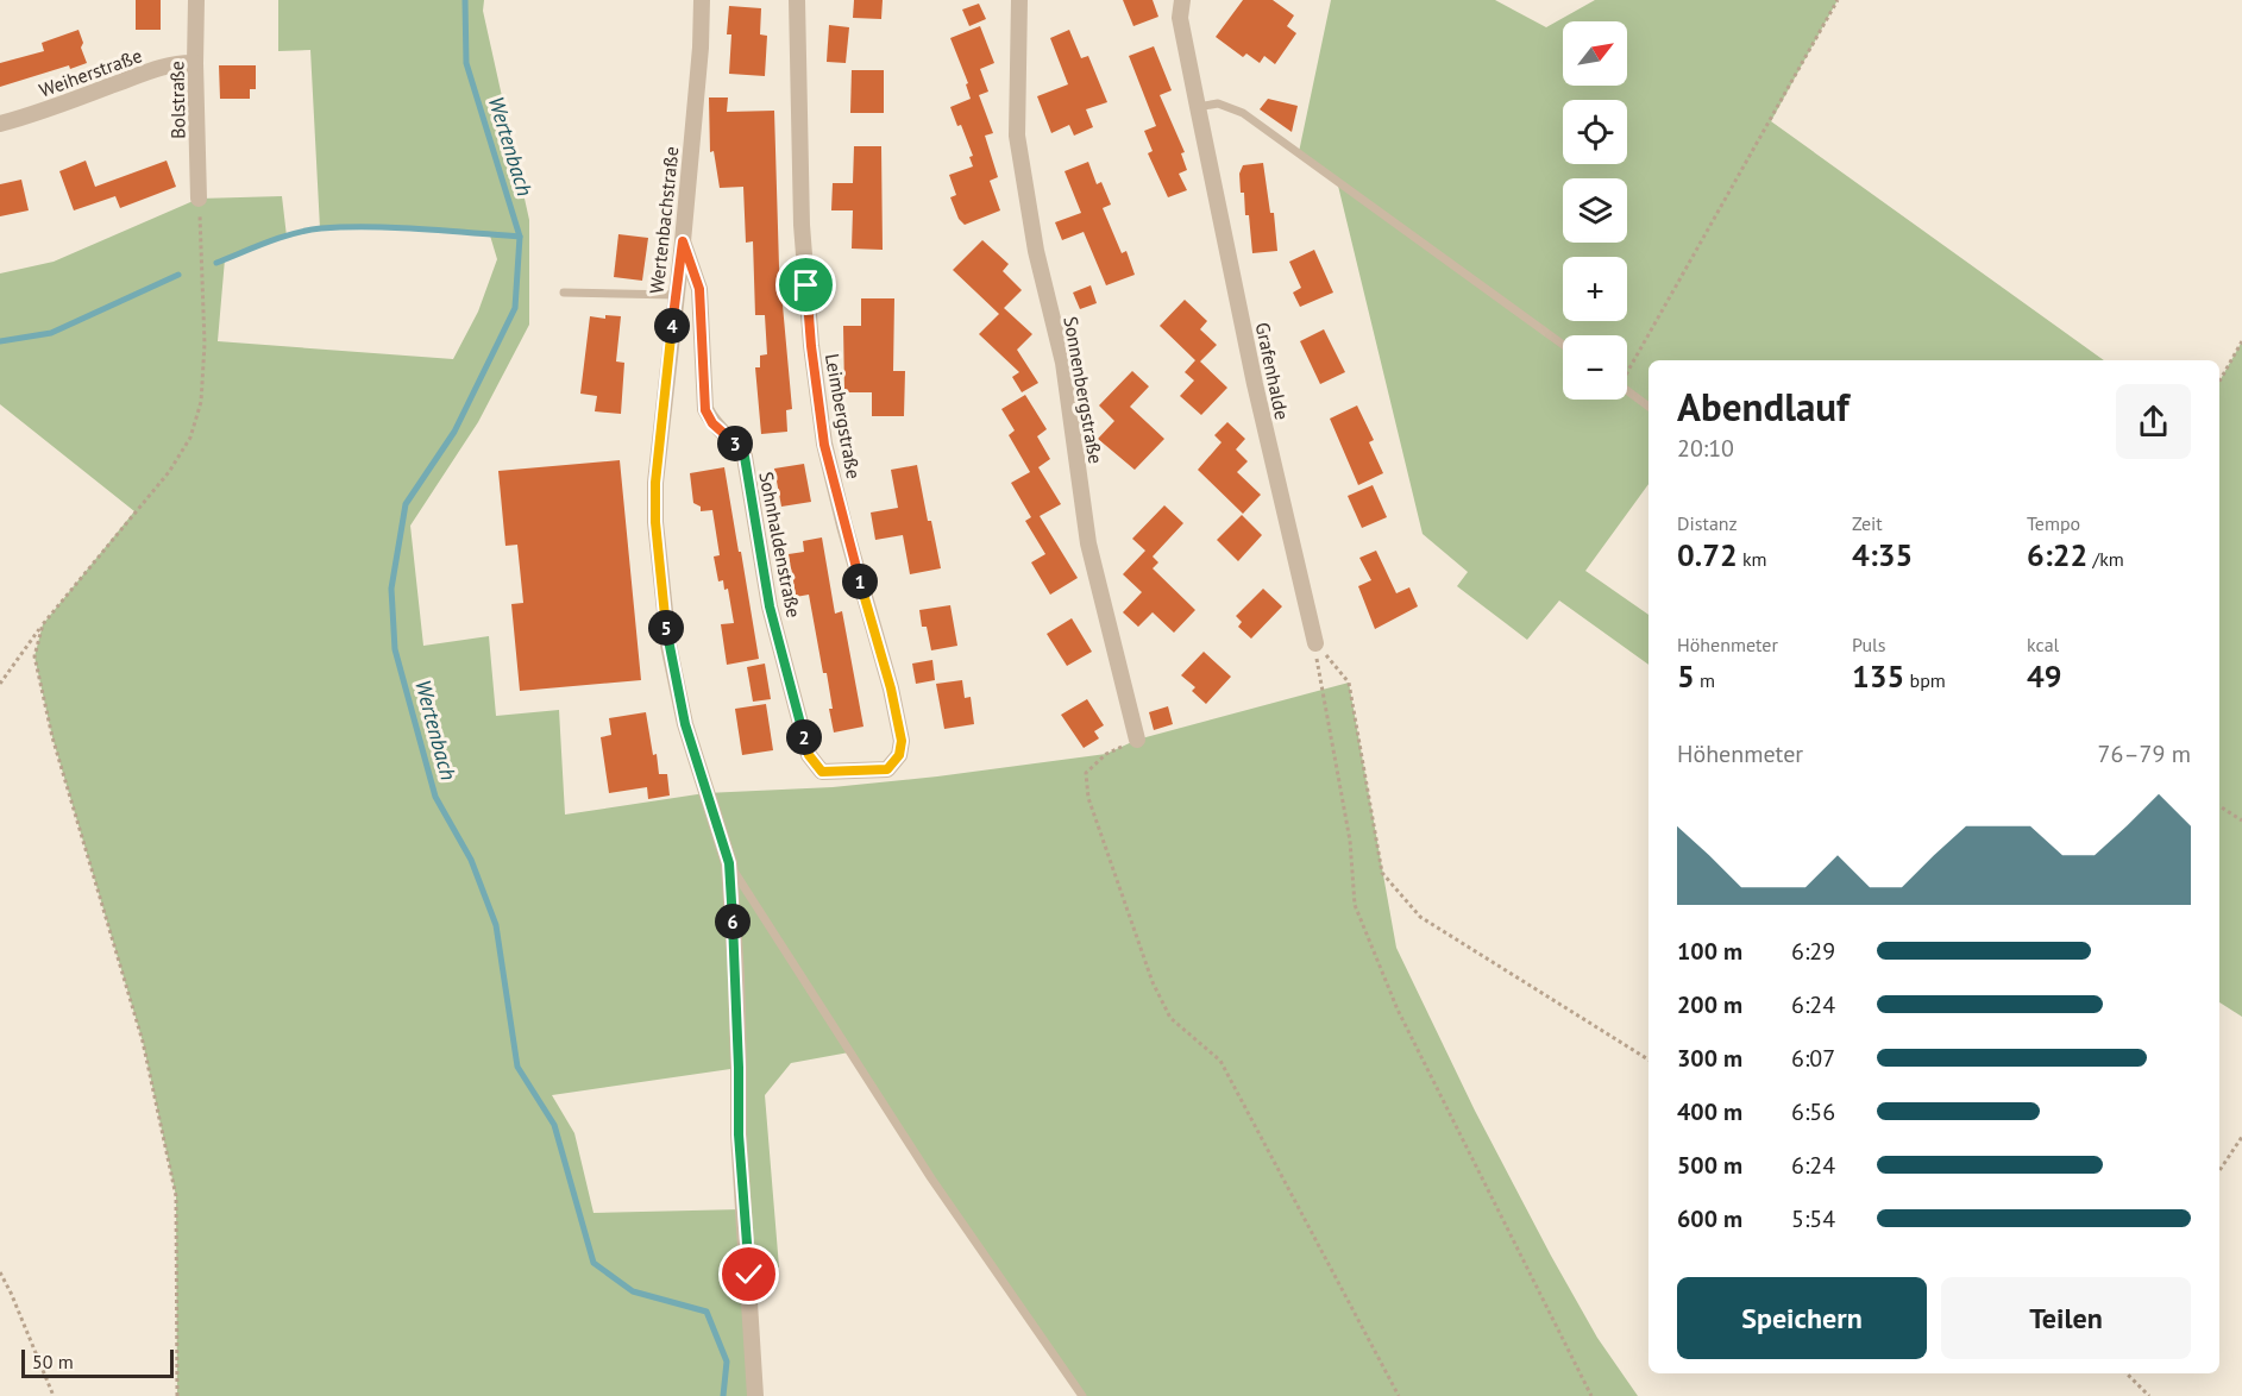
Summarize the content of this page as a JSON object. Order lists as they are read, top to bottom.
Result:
{
  "streets": {
    "street": [
      "Weiherstraße",
      "Bolstraße",
      "Wertenbachstraße",
      "Grafenhalde",
      "Sonnenbergstraße",
      "Leimbergstraße",
      "Sohnhaldenstraße"
    ]
  },
  "crossings": [
    ["Weiherstraße", "Bolstraße"],
    ["Wertenbachstraße", "Sohnhaldenstraße"],
    ["Leimbergstraße", "Sohnhaldenstraße"]
  ],
  "water": ["Wertenbach"],
  "scale_bar": "50 m",
  "north": "top right",
  "page": {
    "map_buttons": ["+", "−"],
    "pins": [
      "4",
      "3",
      "1",
      "5",
      "2",
      "6"
    ],
    "heading": ["Abendlauf", "20:10"],
    "stats": [
      ["Distanz", "0.72 km"],
      ["Zeit", "4:35"],
      ["Tempo", "6:22 /km"],
      ["Höhenmeter", "5 m"],
      ["Puls", "135 bpm"],
      ["kcal", "49"]
    ],
    "chart": ["Höhenmeter", "76–79 m"],
    "list": [
      {
        "name": "100 m",
        "note": "6:29"
      },
      {
        "name": "200 m",
        "note": "6:24"
      },
      {
        "name": "300 m",
        "note": "6:07"
      },
      {
        "name": "400 m",
        "note": "6:56"
      },
      {
        "name": "500 m",
        "note": "6:24"
      },
      {
        "name": "600 m",
        "note": "5:54"
      }
    ],
    "buttons": ["Speichern", "Teilen"],
    "scale": "50 m"
  }
}
